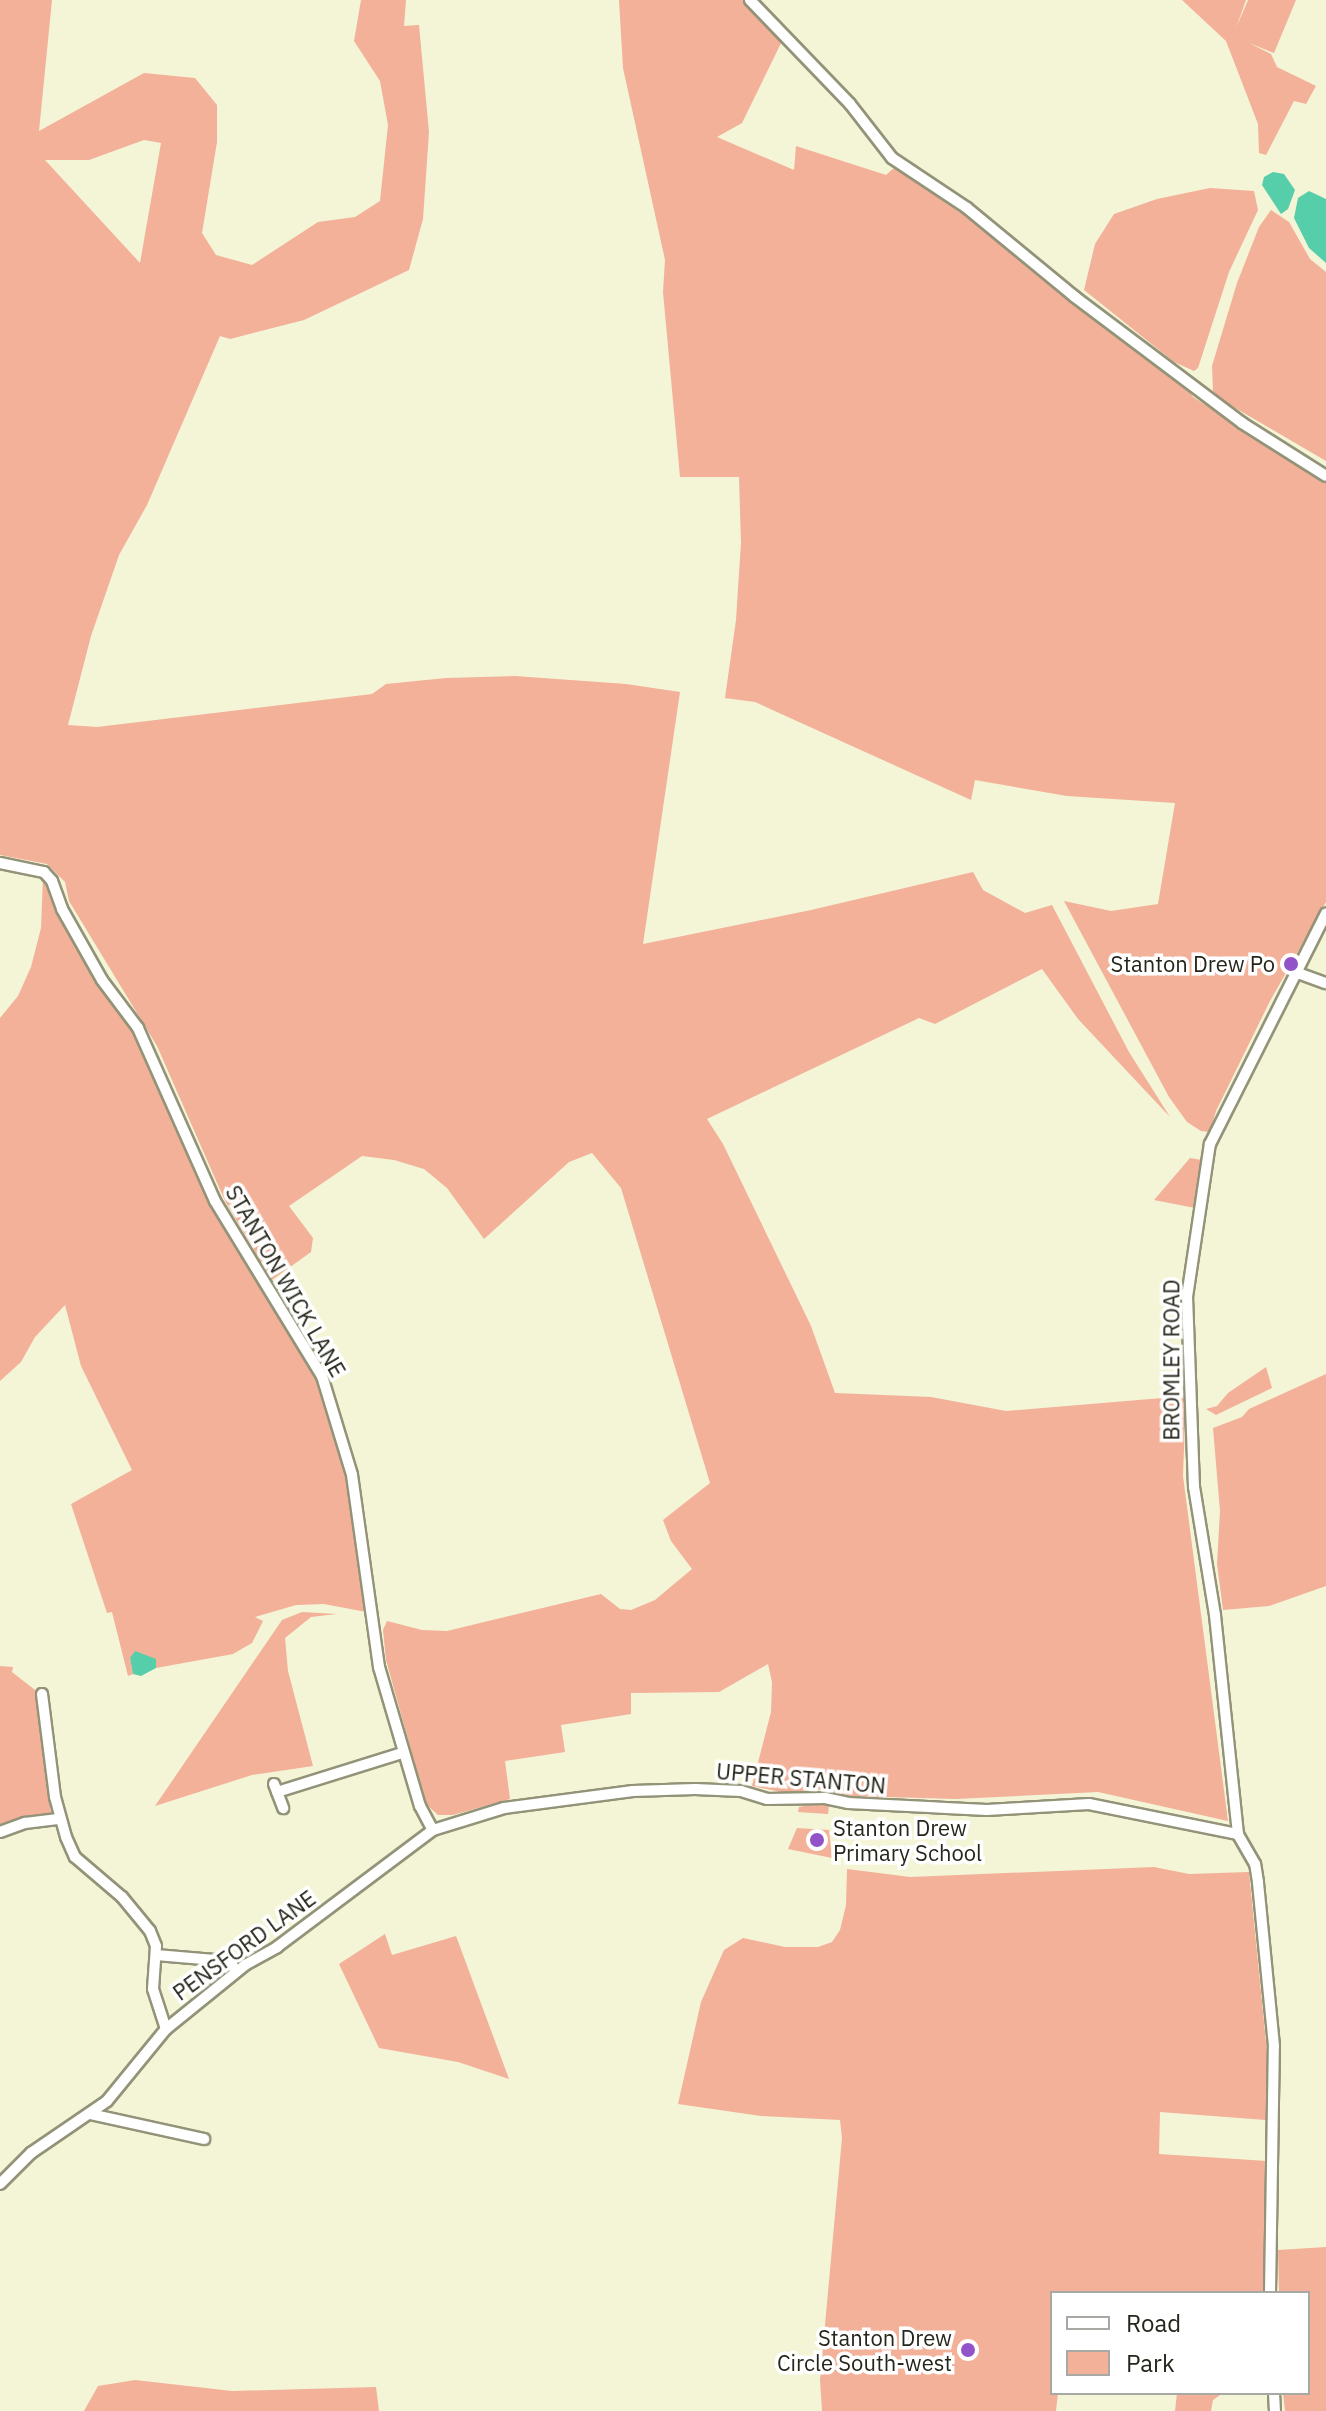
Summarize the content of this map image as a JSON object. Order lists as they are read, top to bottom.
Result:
{
  "streets": {
    "street": [
      "STANTON WICK LANE",
      "BROMLEY ROAD",
      "UPPER STANTON",
      "PENSFORD LANE"
    ]
  },
  "crossings": [
    ["STANTON WICK LANE", "UPPER STANTON"],
    ["BROMLEY ROAD", "UPPER STANTON"],
    ["UPPER STANTON", "PENSFORD LANE"]
  ],
  "places": ["Stanton Drew Po", "Stanton Drew Primary School", "Stanton Drew Circle South-west"],
  "legend": ["Road", "Park"]
}
